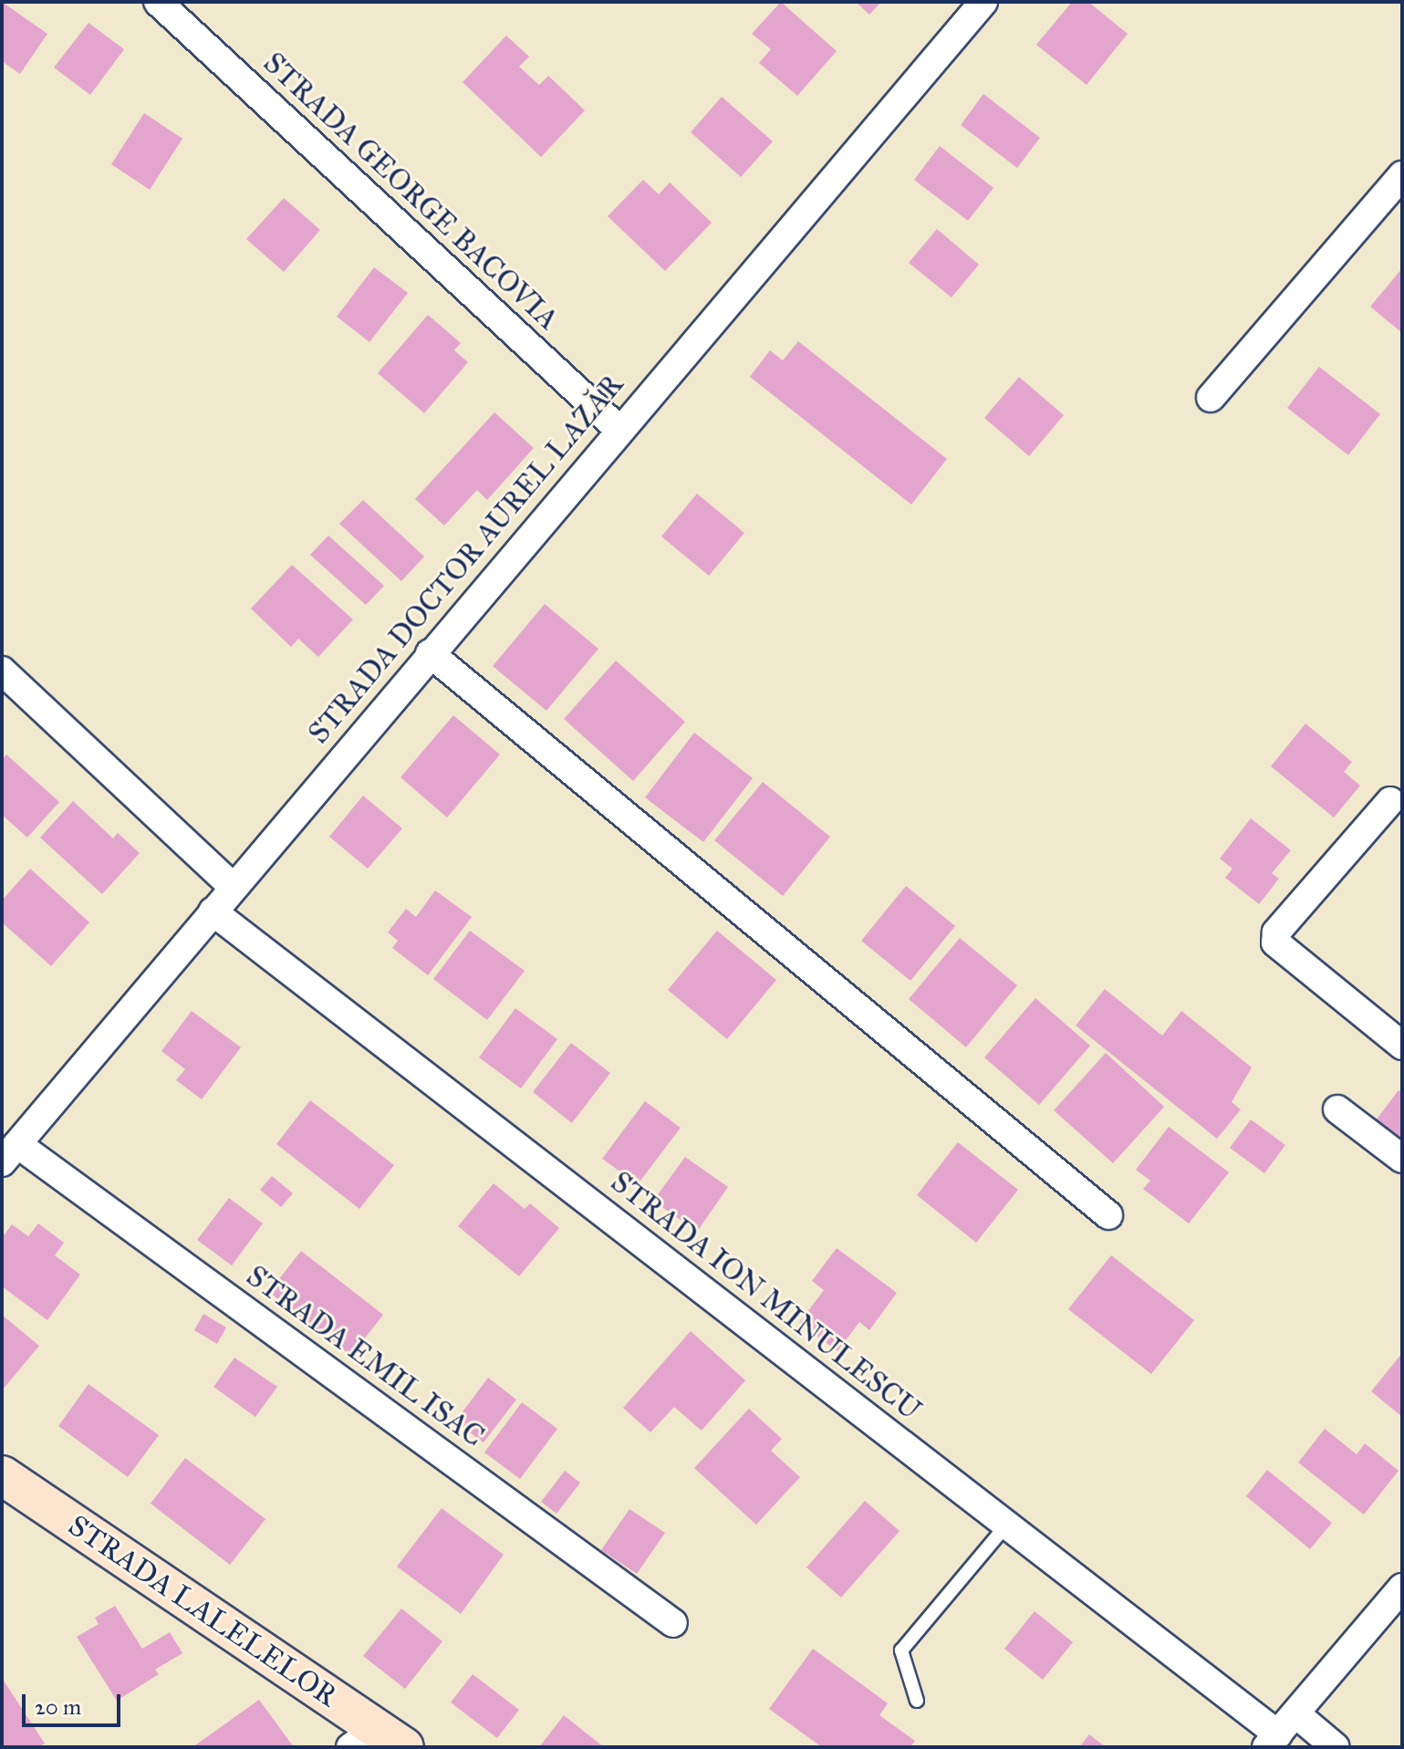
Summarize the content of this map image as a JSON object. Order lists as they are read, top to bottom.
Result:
{
  "streets": {
    "main road": ["STRADA LALELELOR"],
    "street": [
      "STRADA GEORGE BACOVIA",
      "STRADA DOCTOR AUREL LAZĂR",
      "STRADA ION MINULESCU",
      "STRADA EMIL ISAC"
    ]
  },
  "crossings": [
    ["STRADA GEORGE BACOVIA", "STRADA DOCTOR AUREL LAZĂR"],
    ["STRADA DOCTOR AUREL LAZĂR", "STRADA ION MINULESCU"],
    ["STRADA DOCTOR AUREL LAZĂR", "STRADA EMIL ISAC"]
  ],
  "scale_bar": "20 m"
}
